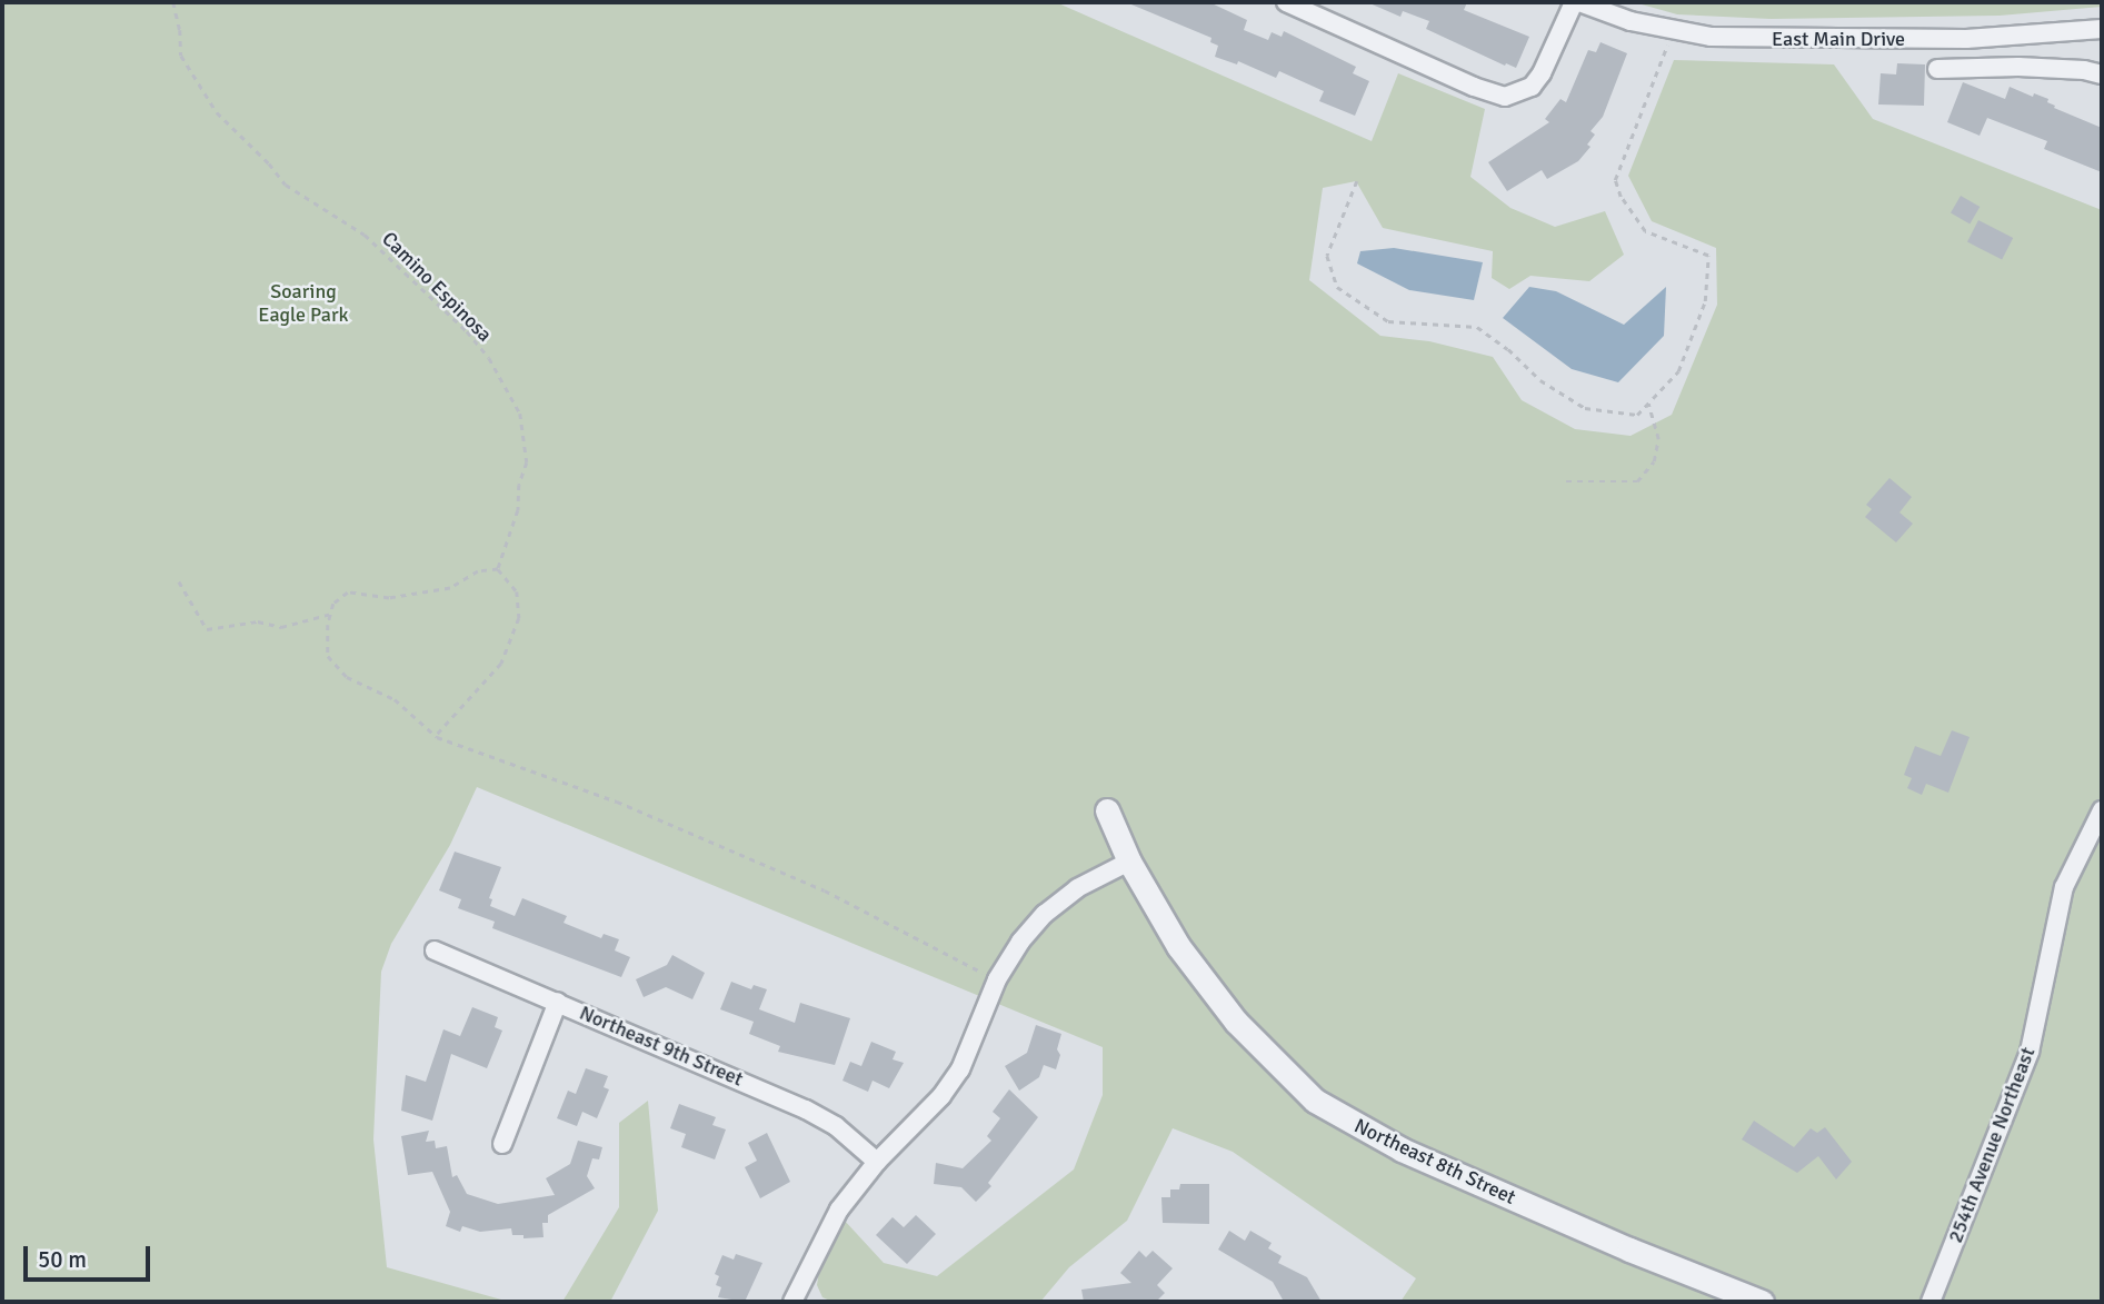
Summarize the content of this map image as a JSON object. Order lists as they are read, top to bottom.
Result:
{
  "streets": {
    "street": [
      "East Main Drive",
      "Northeast 9th Street",
      "254th Avenue Northeast",
      "Northeast 8th Street"
    ],
    "path": ["Camino Espinosa"]
  },
  "parks": ["Soaring Eagle Park"],
  "scale_bar": "50 m"
}
